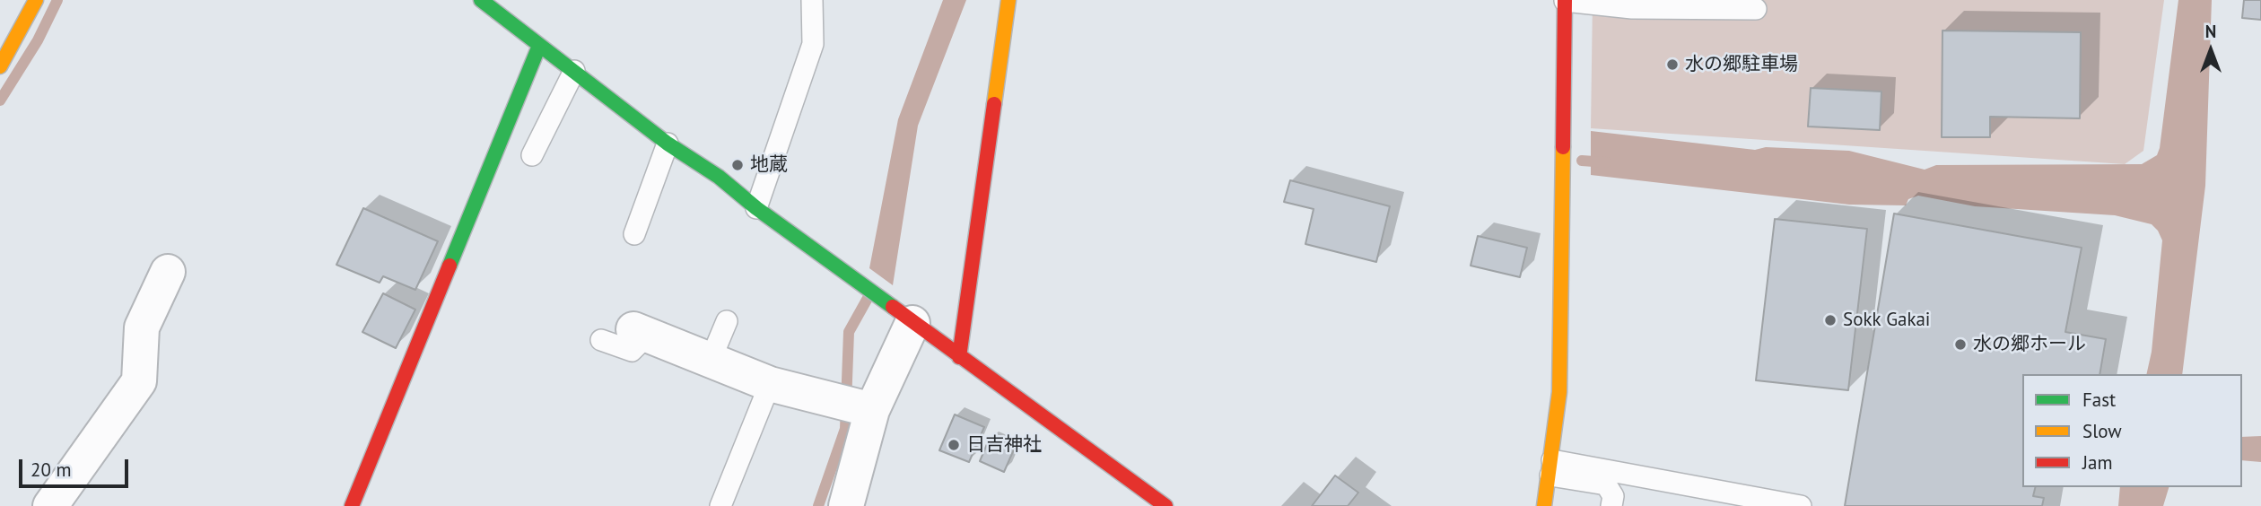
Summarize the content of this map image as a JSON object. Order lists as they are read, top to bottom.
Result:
{
  "places": [
    "水の郷駐車場",
    "地蔵",
    "Sokk Gakai",
    "水の郷ホール",
    "日吉神社"
  ],
  "legend": ["Fast", "Slow", "Jam"],
  "scale_bar": "20 m",
  "north": "top"
}
